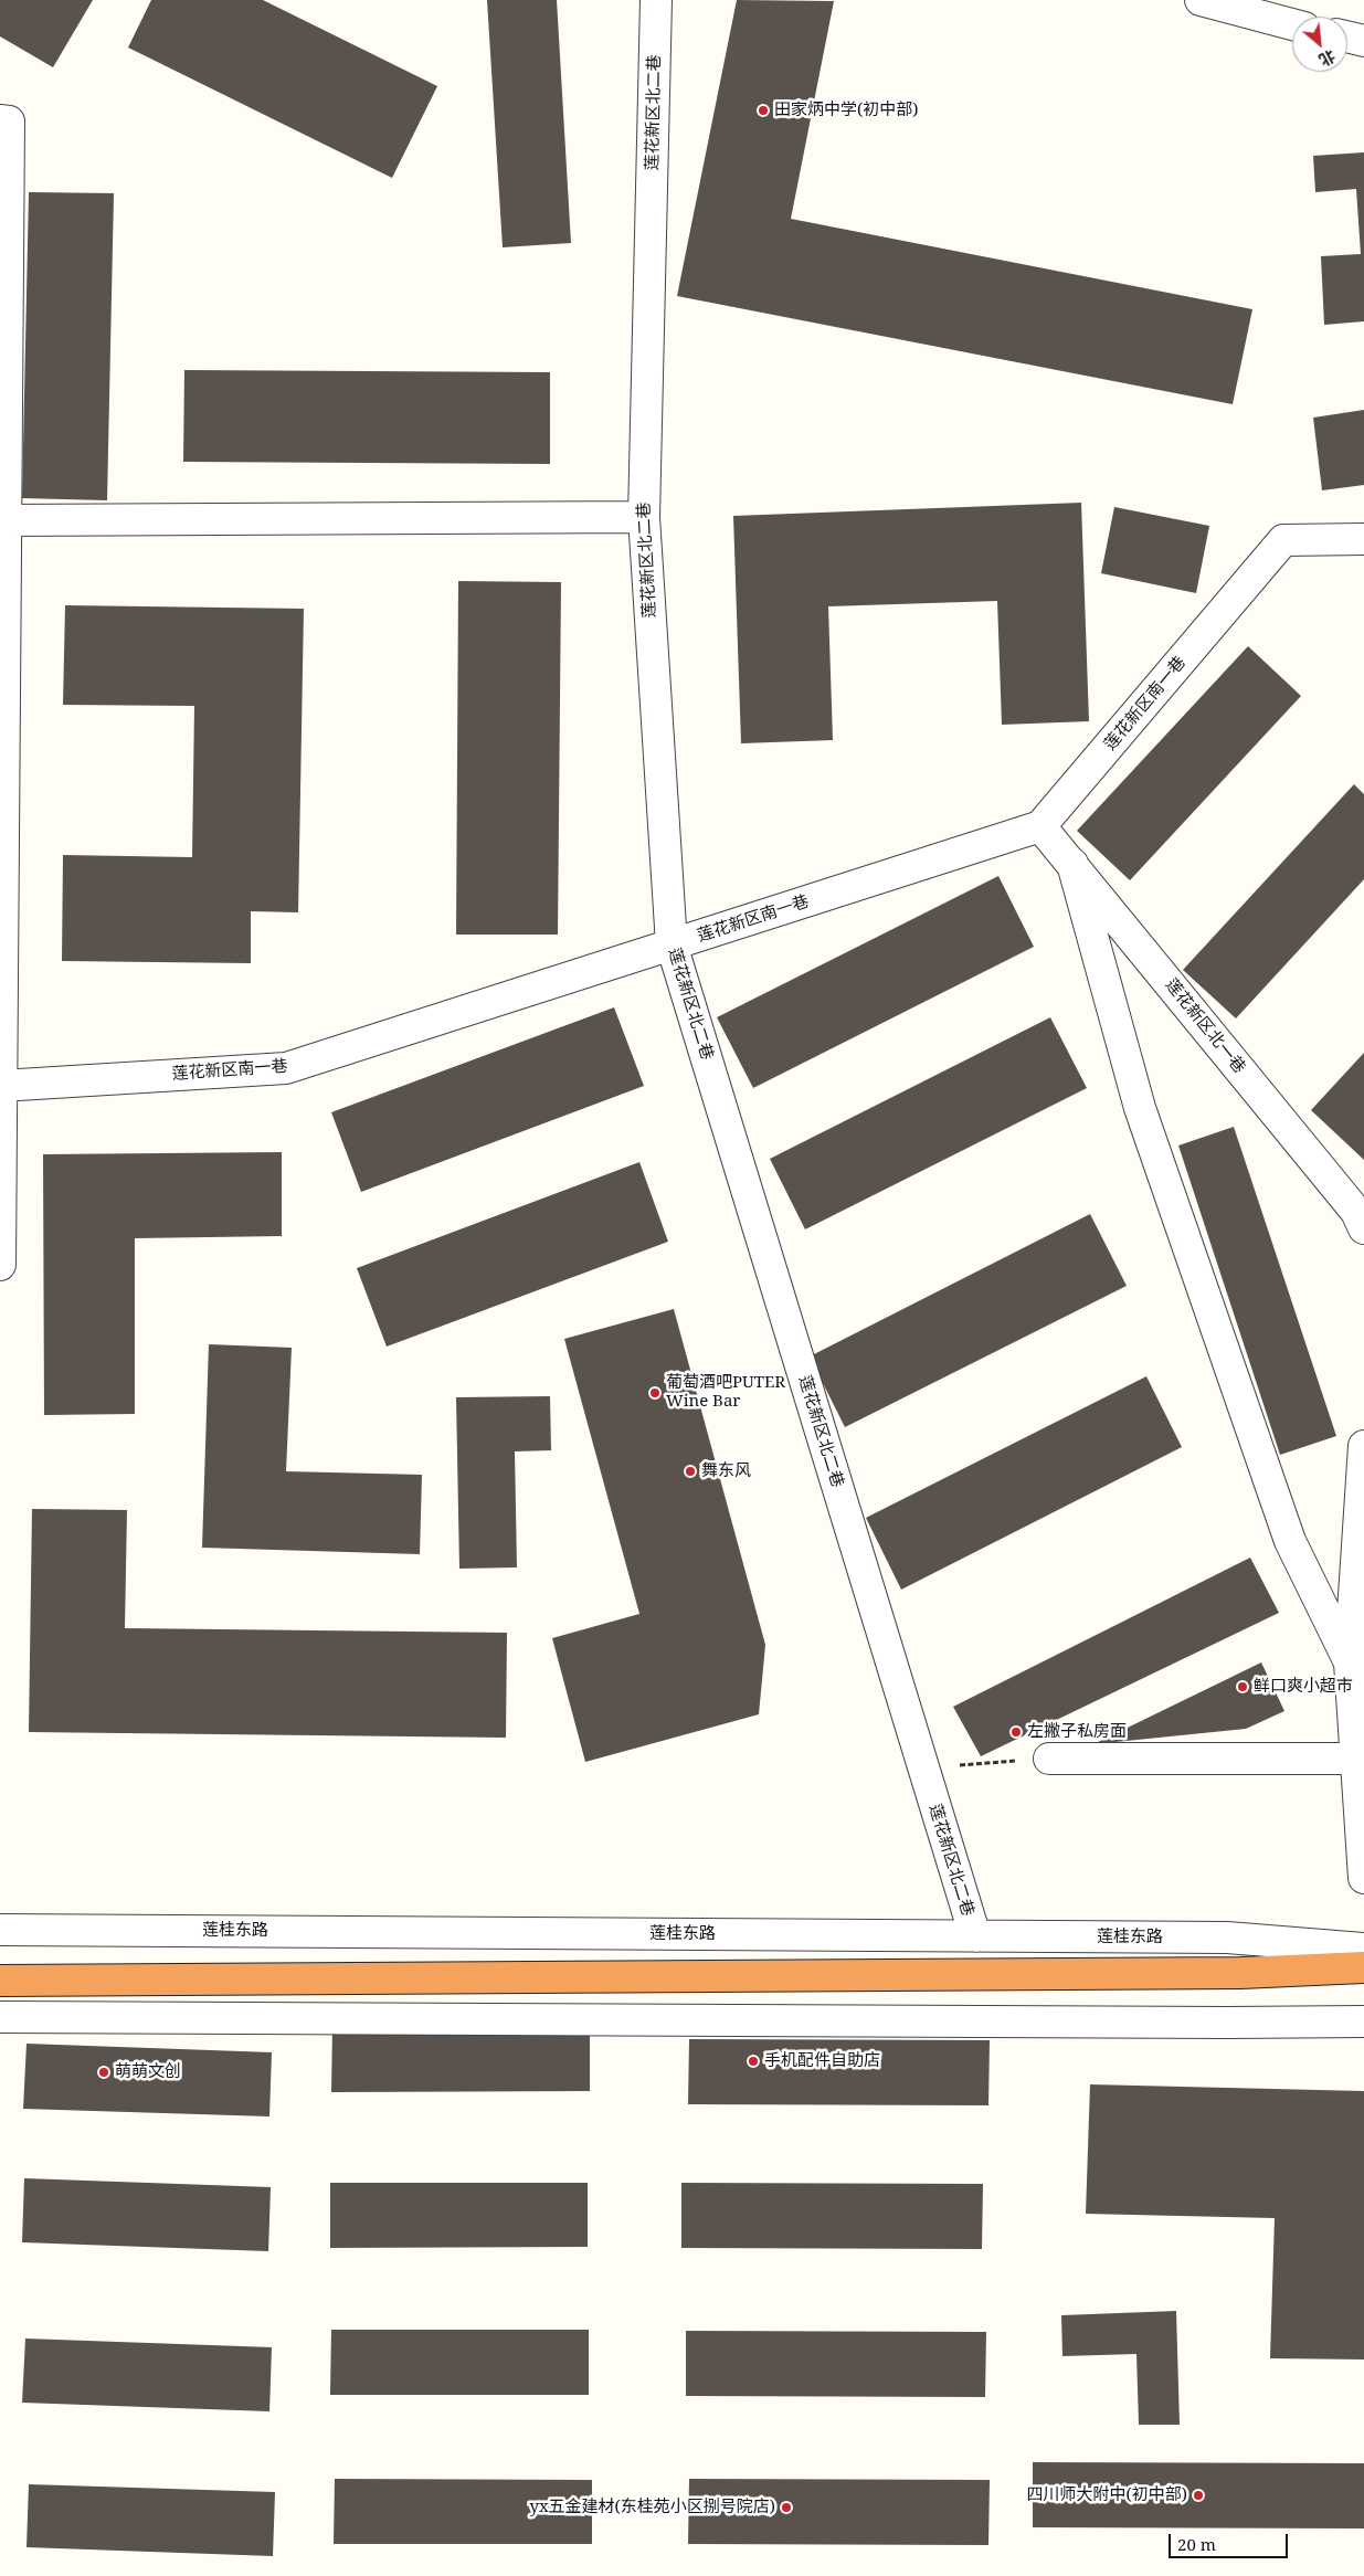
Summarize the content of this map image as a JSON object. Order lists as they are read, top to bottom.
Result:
{
  "streets": {
    "street": [
      "莲花新区北二巷",
      "莲花新区南一巷",
      "莲花新区北一巷",
      "莲桂东路"
    ]
  },
  "crossings": [
    ["莲花新区北二巷", "莲花新区南一巷"],
    ["莲花新区北二巷", "莲桂东路"],
    ["莲花新区南一巷", "莲花新区北一巷"]
  ],
  "places": [
    "田家炳中学(初中部)",
    "葡萄酒吧PUTER Wine Bar",
    "舞东风",
    "鲜口爽小超市",
    "左撇子私房面",
    "手机配件自助店",
    "萌萌文创",
    "四川师大附中(初中部)",
    "yx五金建材(东桂苑小区捌号院店)"
  ],
  "scale_bar": "20 m",
  "north": "bottom right"
}
